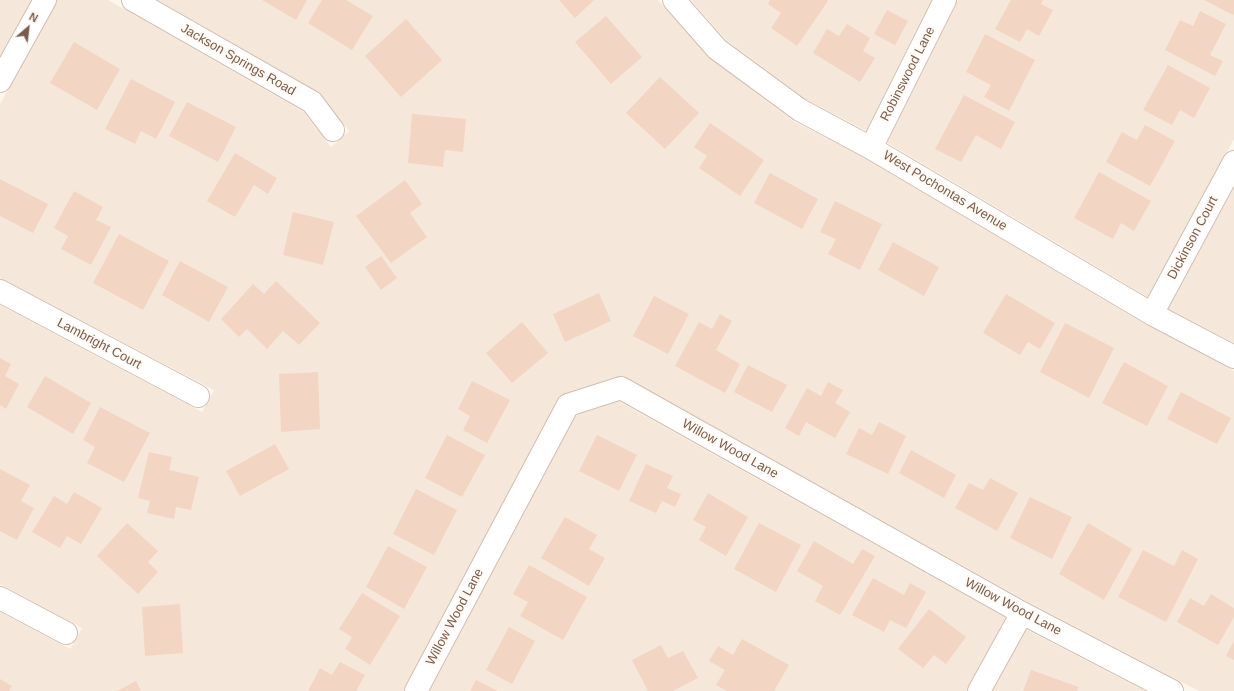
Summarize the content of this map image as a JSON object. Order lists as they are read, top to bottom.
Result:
{
  "streets": {
    "street": [
      "Jackson Springs Road",
      "Robinswood Lane",
      "West Pochontas Avenue",
      "Dickinson Court",
      "Lambright Court",
      "Willow Wood Lane"
    ]
  },
  "crossings": [
    ["Robinswood Lane", "West Pochontas Avenue"],
    ["West Pochontas Avenue", "Dickinson Court"]
  ],
  "north": "top right"
}
